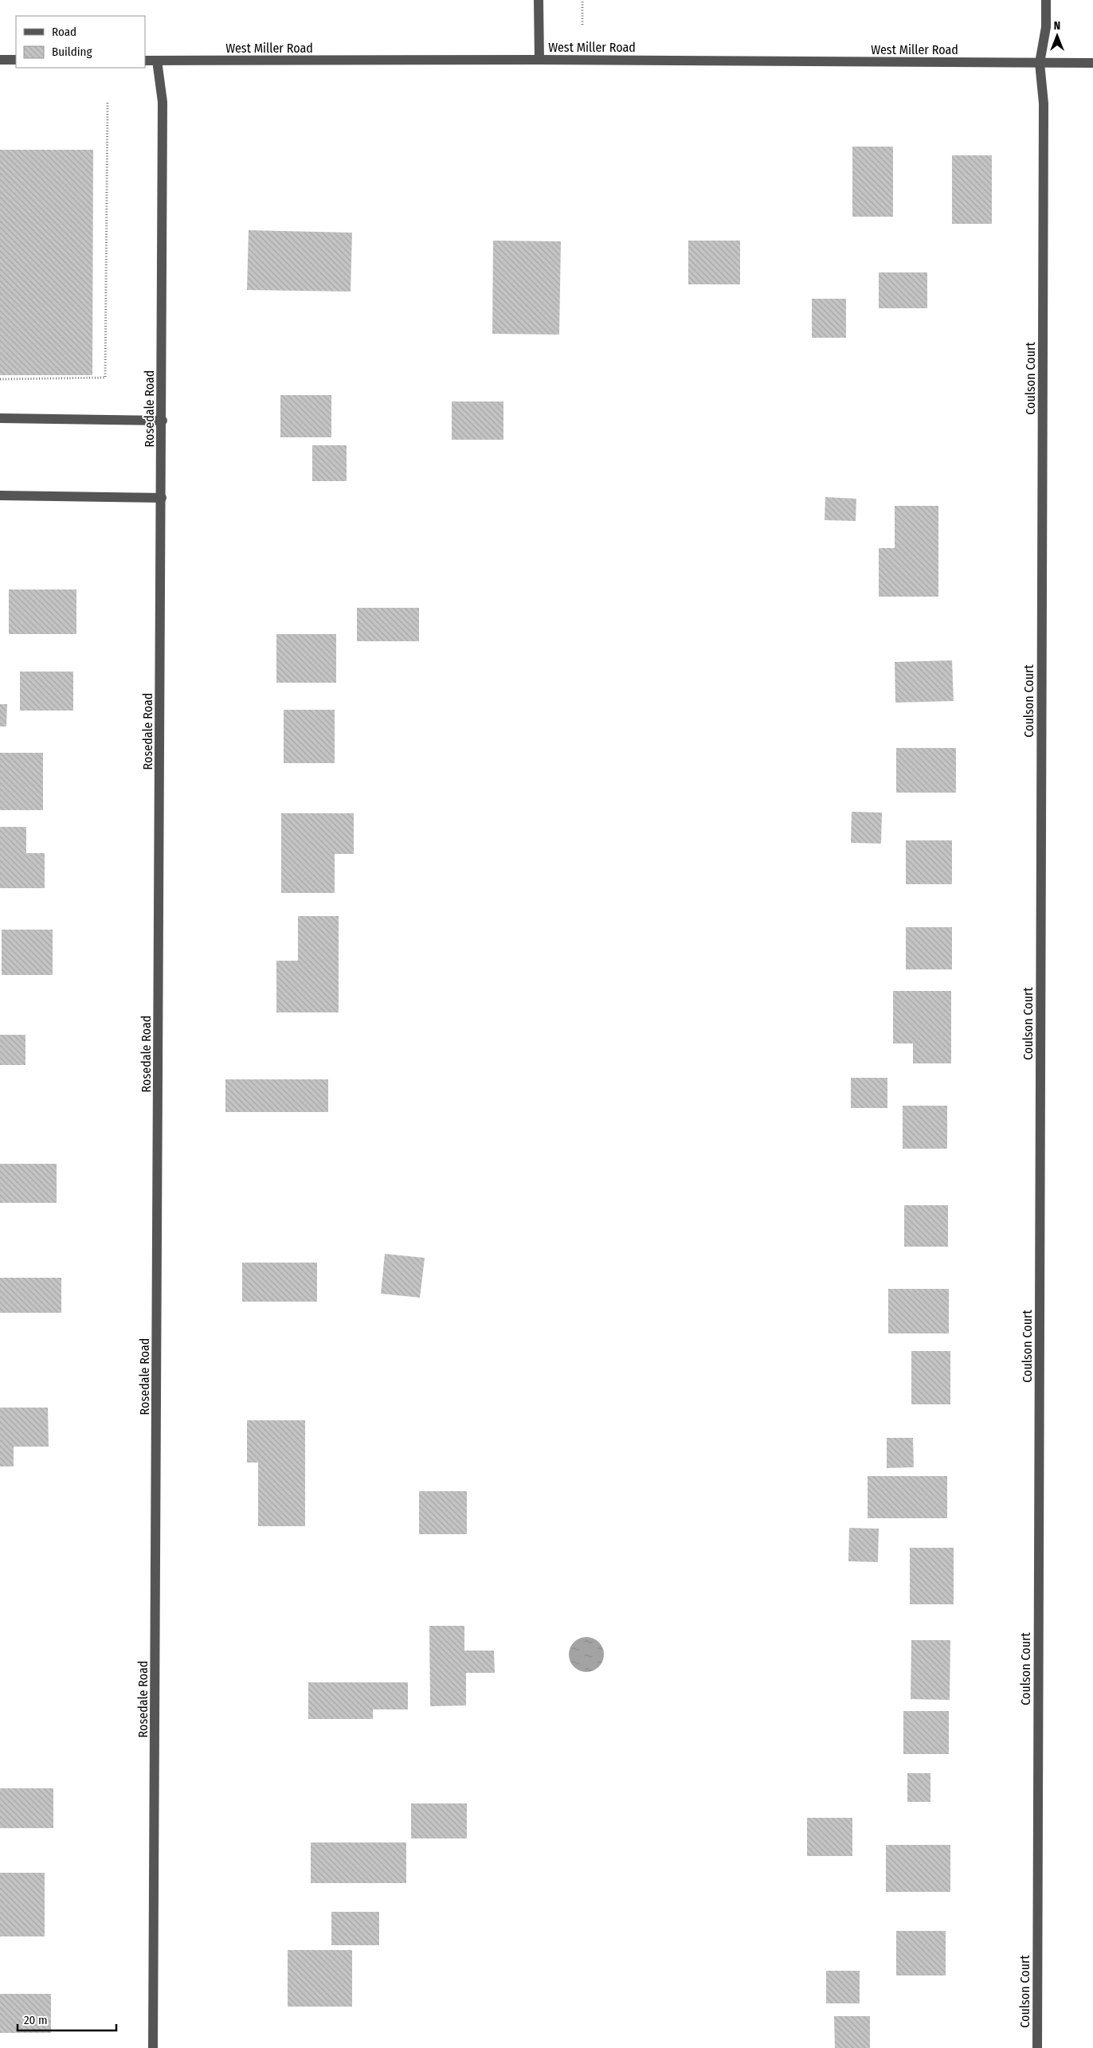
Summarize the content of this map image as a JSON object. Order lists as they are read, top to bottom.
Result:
{
  "streets": {
    "street": ["West Miller Road", "Coulson Court", "Rosedale Road"]
  },
  "crossings": [
    ["West Miller Road", "Coulson Court"],
    ["West Miller Road", "Rosedale Road"]
  ],
  "legend": ["Road", "Building"],
  "scale_bar": "20 m",
  "north": "top"
}
